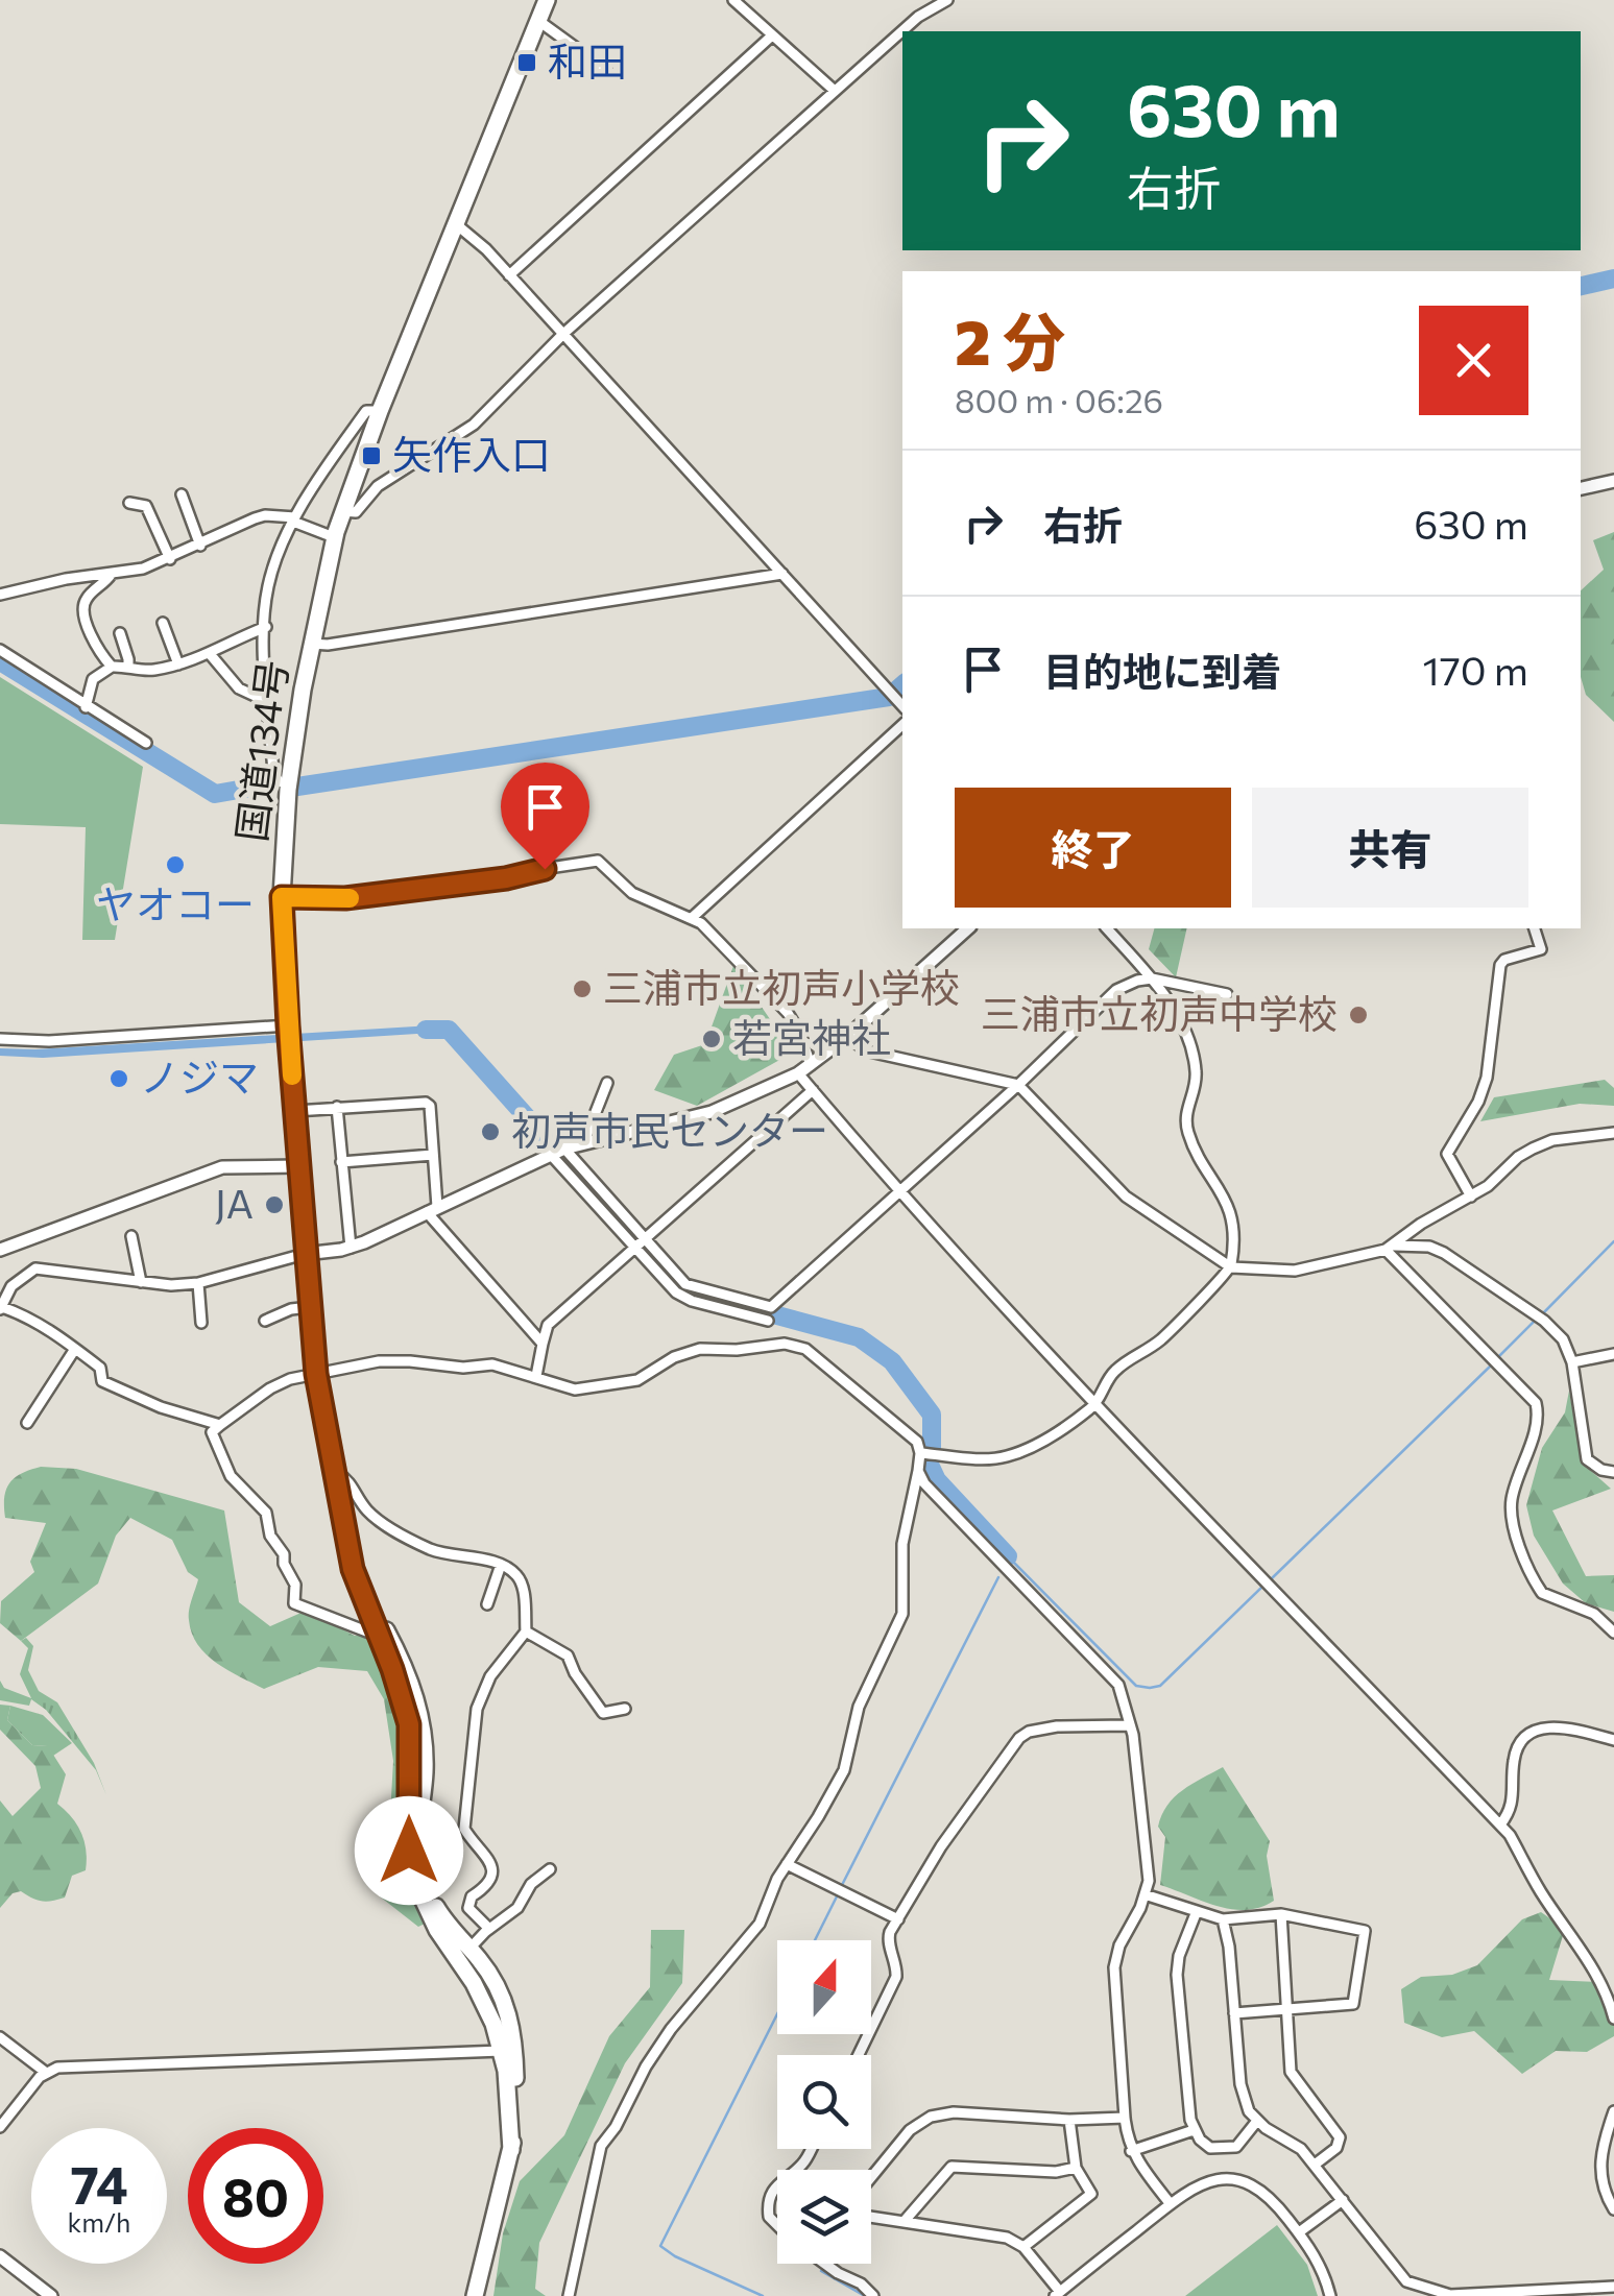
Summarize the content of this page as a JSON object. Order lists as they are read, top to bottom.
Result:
{
  "streets": {
    "highway": ["国道134号"]
  },
  "places": {
    "transit": ["和田", "矢作入口"],
    "other": [
      "ヤオコー",
      "三浦市立初声小学校",
      "三浦市立初声中学校",
      "若宮神社",
      "ノジマ",
      "初声市民センター",
      "JA"
    ]
  },
  "north": "top",
  "page": {
    "turn": ["630 m", "右折"],
    "heading": ["2 分", "800 m · 06:26"],
    "list": [
      {
        "name": "右折",
        "value": "630 m"
      },
      {
        "name": "目的地に到着",
        "value": "170 m"
      }
    ],
    "buttons": ["終了", "共有"],
    "speed": "74 km/h",
    "limit": "80"
  }
}
